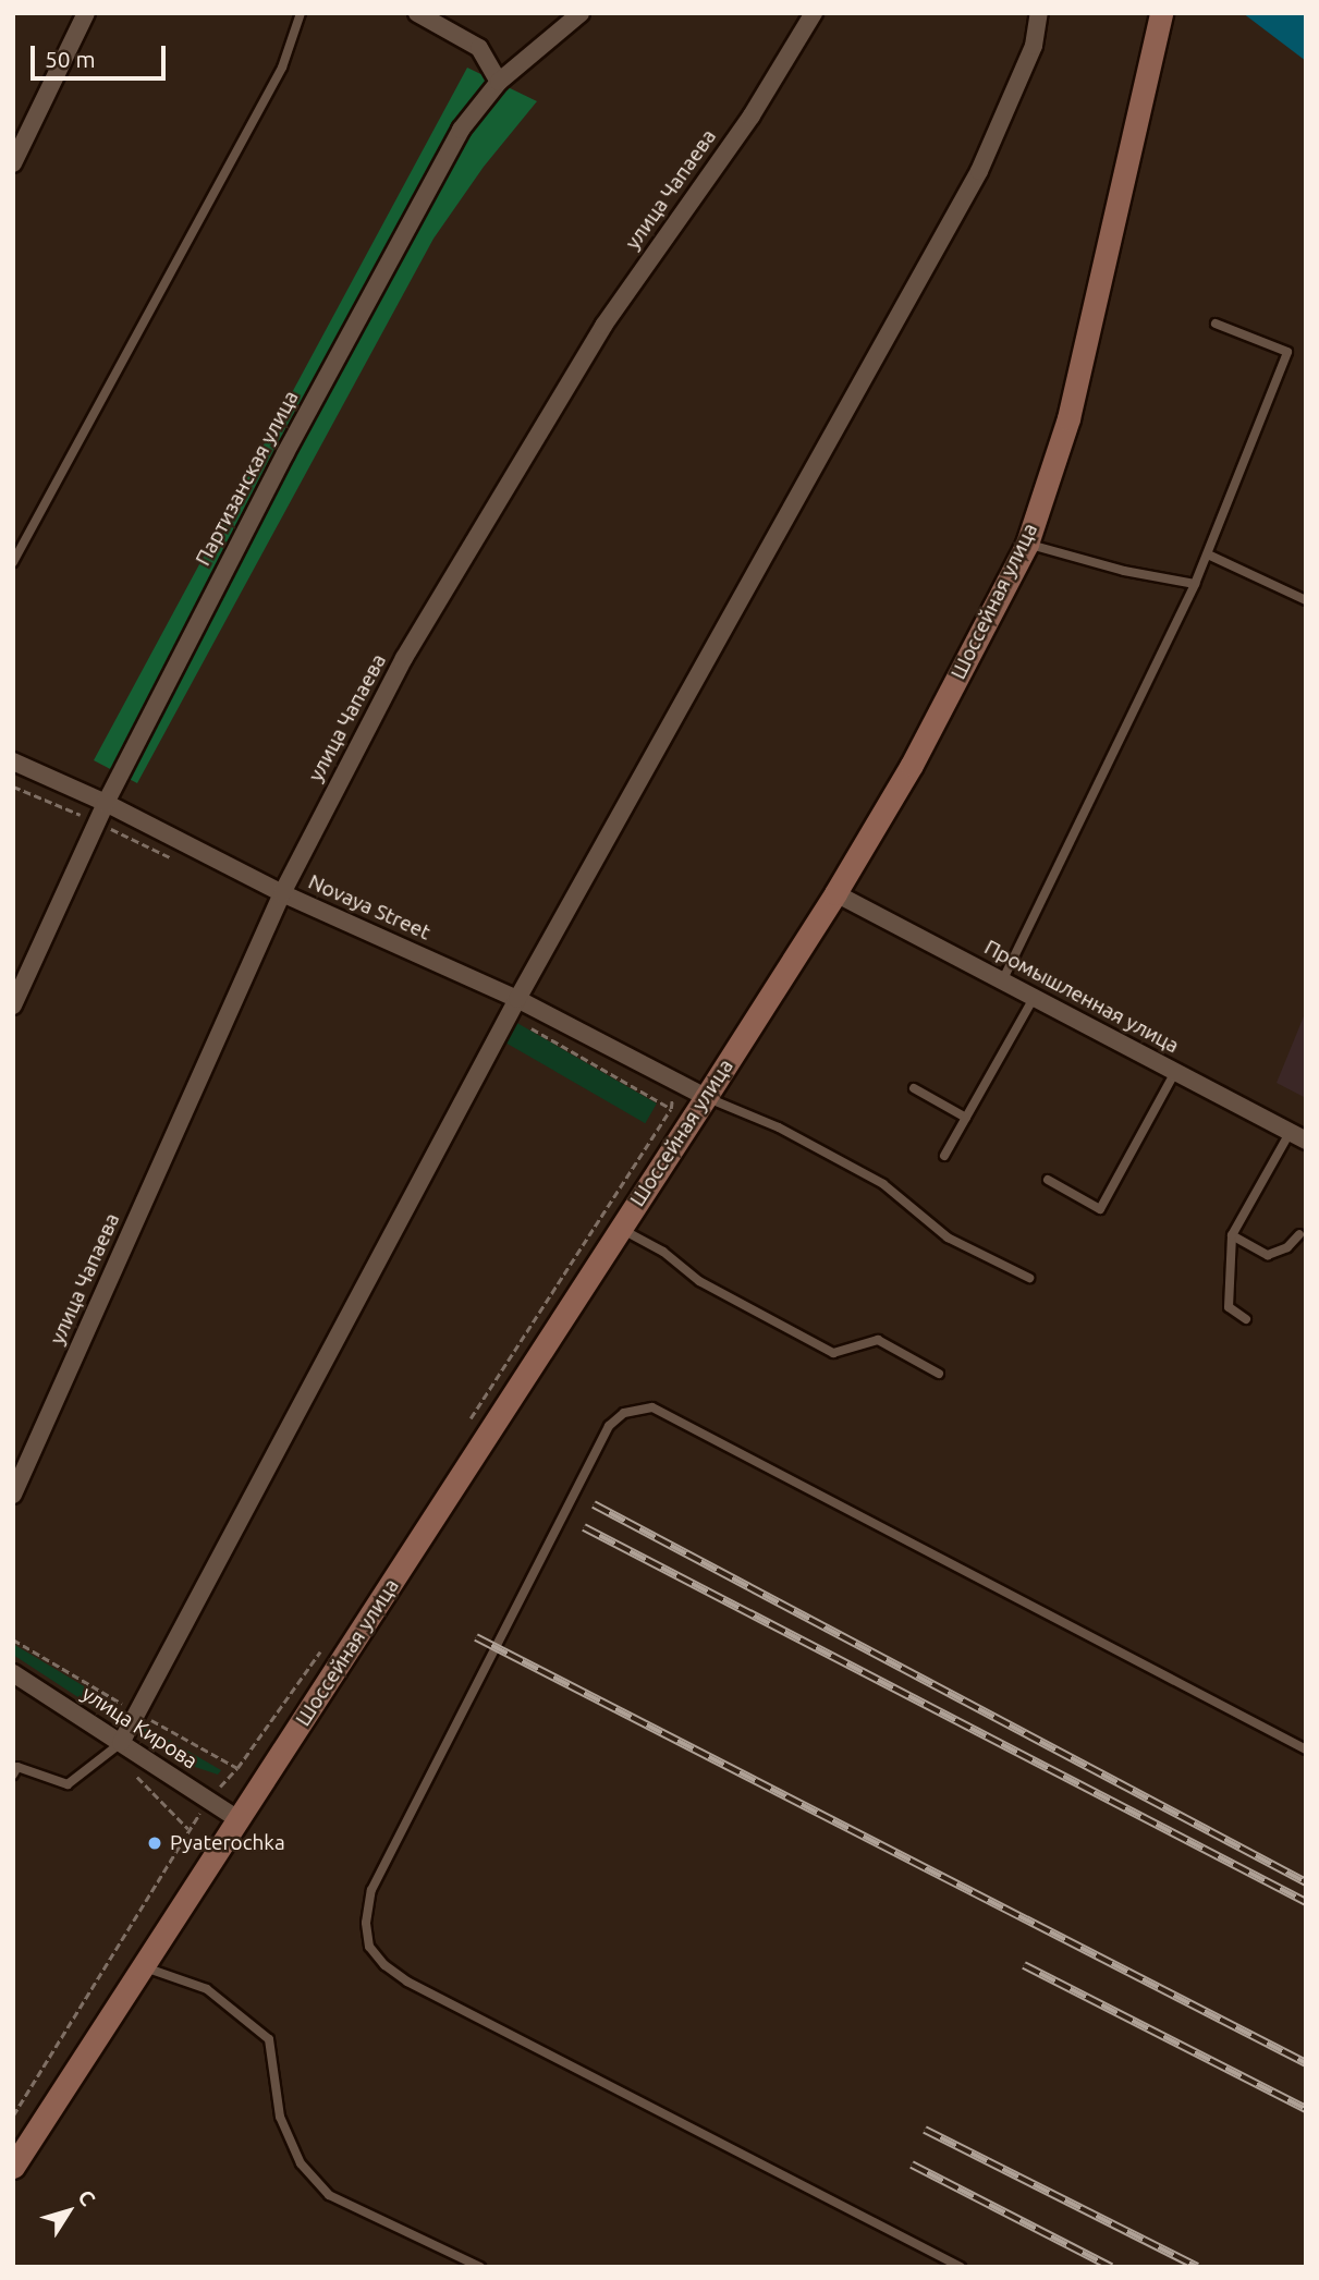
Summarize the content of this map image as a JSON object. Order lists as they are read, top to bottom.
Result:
{
  "streets": {
    "main road": ["Шоссейная улица"],
    "street": [
      "улица Чапаева",
      "Партизанская улица",
      "Novaya Street",
      "Промышленная улица",
      "улица Кирова"
    ]
  },
  "crossings": [
    ["улица Чапаева", "Novaya Street"],
    ["Партизанская улица", "Novaya Street"],
    ["Шоссейная улица", "Novaya Street"],
    ["Шоссейная улица", "Промышленная улица"],
    ["Шоссейная улица", "улица Кирова"]
  ],
  "places": ["Pyaterochka"],
  "scale_bar": "50 m",
  "north": "top right"
}
